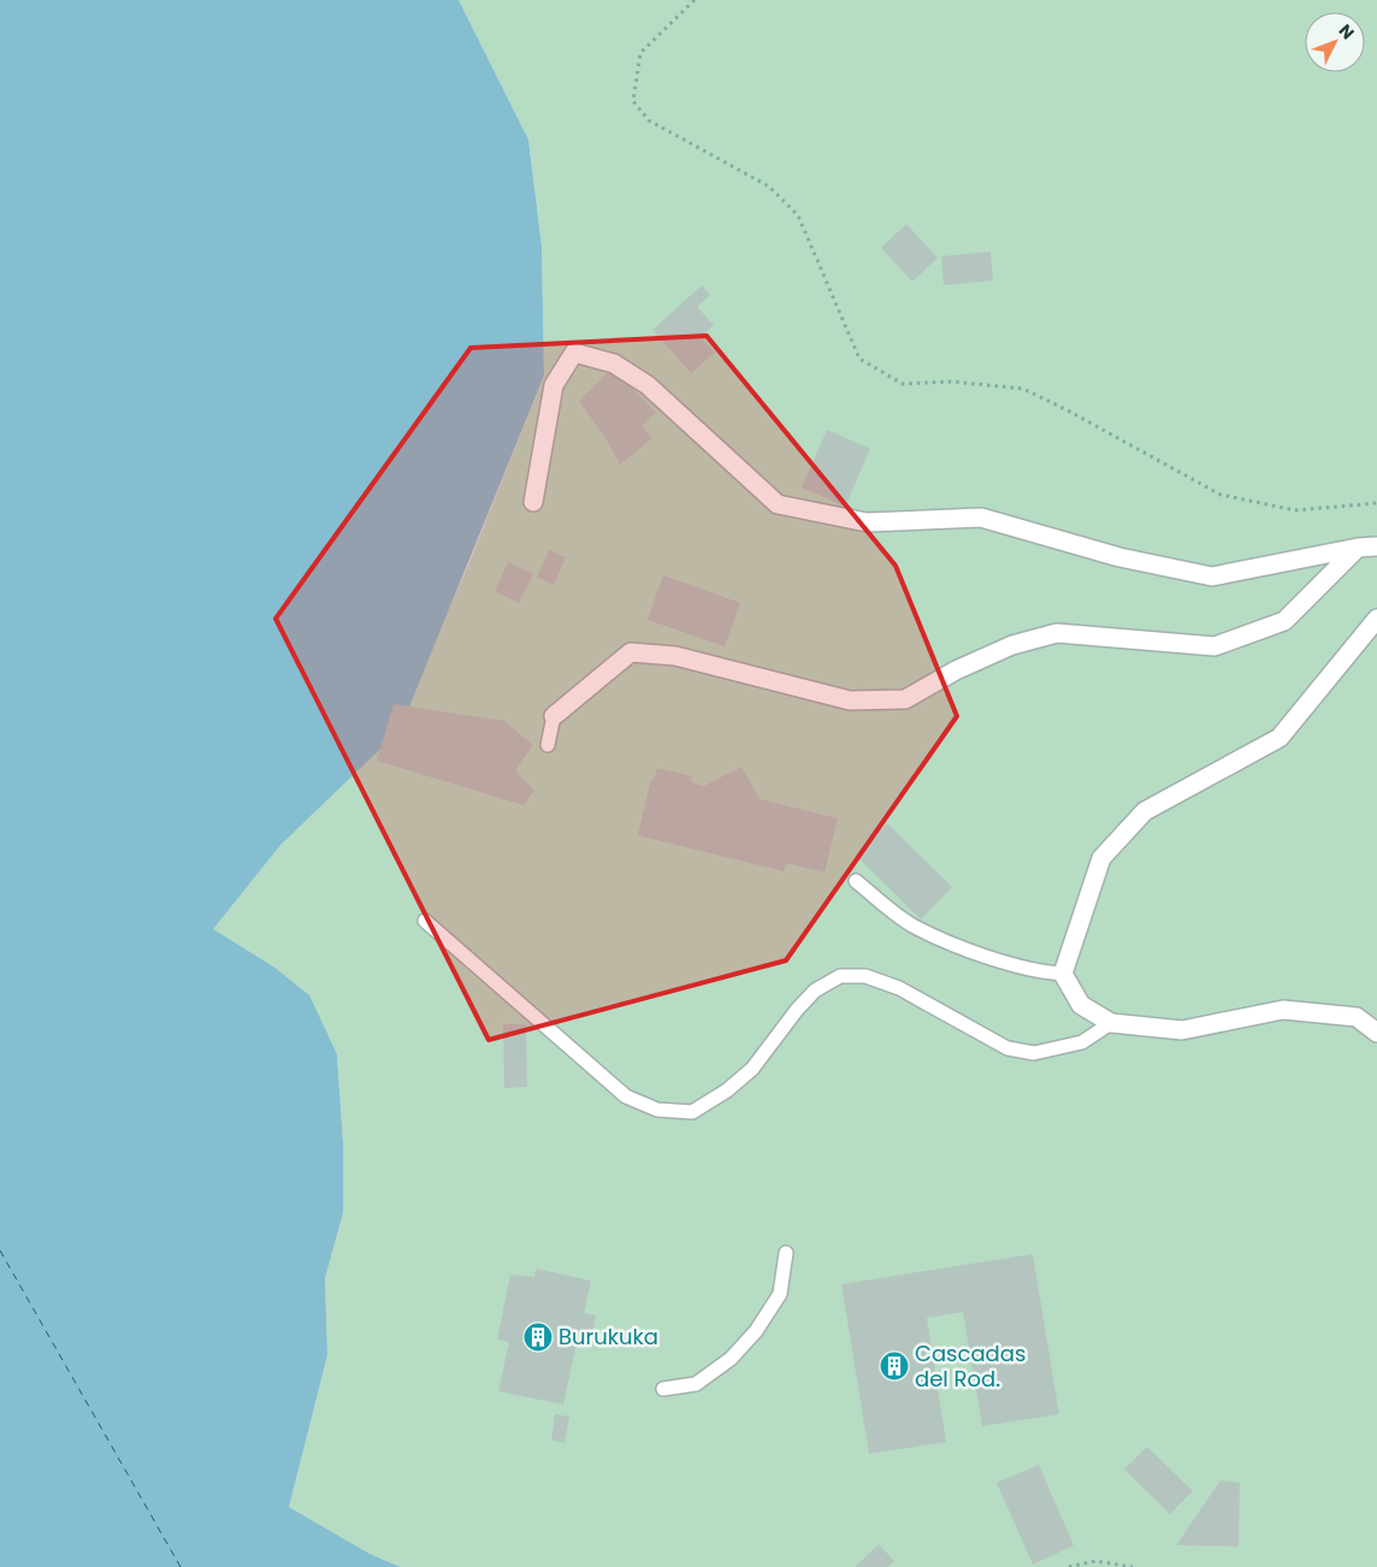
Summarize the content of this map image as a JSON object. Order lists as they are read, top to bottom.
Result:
{
  "places": {
    "building": ["Burukuka", "Cascadas del Rod."]
  },
  "north": "top right"
}
